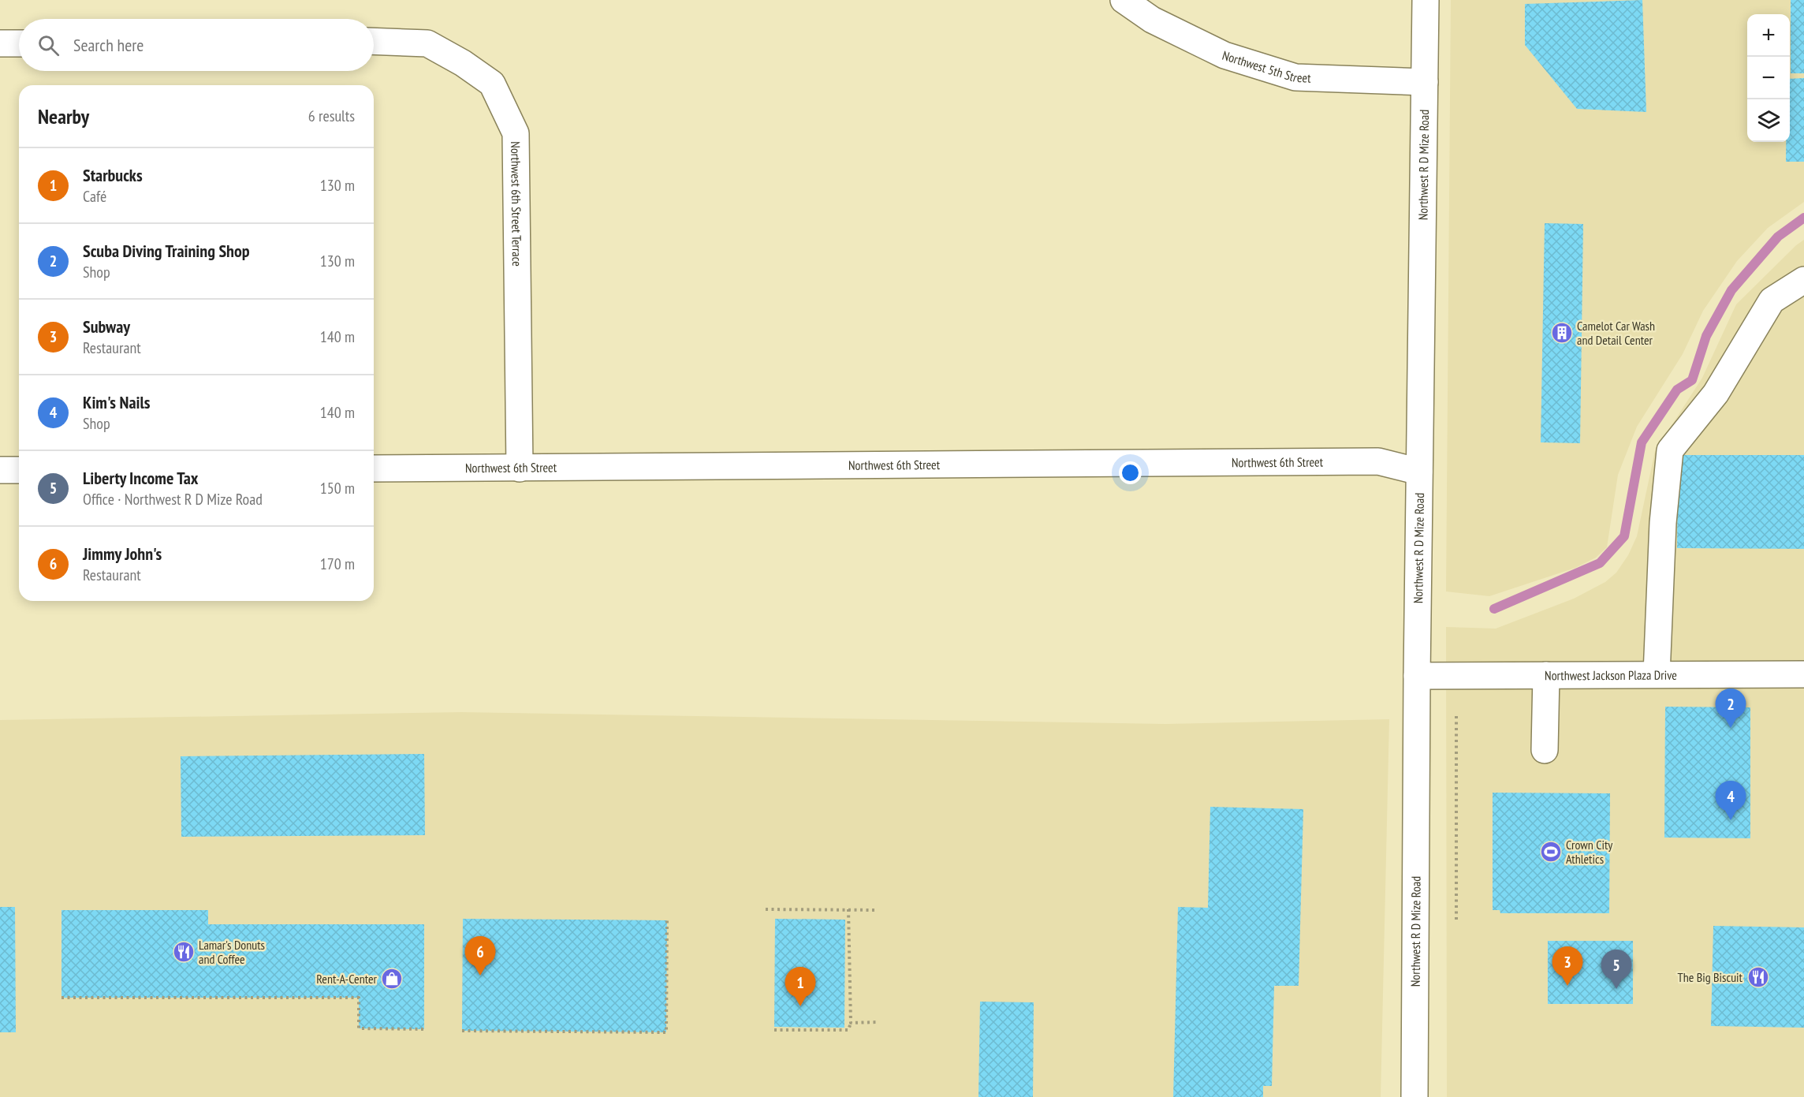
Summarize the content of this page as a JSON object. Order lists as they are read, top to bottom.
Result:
{
  "streets": {
    "street": [
      "Northwest 5th Street",
      "Northwest R D Mize Road",
      "Northwest 6th Street Terrace",
      "Northwest 6th Street",
      "Northwest Jackson Plaza Drive"
    ]
  },
  "crossings": [
    ["Northwest 5th Street", "Northwest R D Mize Road"],
    ["Northwest R D Mize Road", "Northwest 6th Street"],
    ["Northwest R D Mize Road", "Northwest Jackson Plaza Drive"],
    ["Northwest 6th Street Terrace", "Northwest 6th Street"]
  ],
  "places": {
    "building": ["Camelot Car Wash and Detail Center"],
    "sports": ["Crown City Athletics"],
    "restaurant": ["Lamar's Donuts and Coffee", "The Big Biscuit"],
    "shop": ["Rent-A-Center"]
  },
  "page": {
    "map_buttons": ["+", "−"],
    "search": "Search here",
    "heading": ["Nearby", "6 results"],
    "list": [
      {
        "mark": "1",
        "name": "Starbucks",
        "note": "Café",
        "value": "130 m"
      },
      {
        "mark": "2",
        "name": "Scuba Diving Training Shop",
        "note": "Shop",
        "value": "130 m"
      },
      {
        "mark": "3",
        "name": "Subway",
        "note": "Restaurant",
        "value": "140 m"
      },
      {
        "mark": "4",
        "name": "Kim's Nails",
        "note": "Shop",
        "value": "140 m"
      },
      {
        "mark": "5",
        "name": "Liberty Income Tax",
        "note": "Office · Northwest R D Mize Road",
        "value": "150 m"
      },
      {
        "mark": "6",
        "name": "Jimmy John's",
        "note": "Restaurant",
        "value": "170 m"
      }
    ],
    "pins": [
      "2",
      "4",
      "6",
      "3",
      "5",
      "1"
    ]
  }
}
